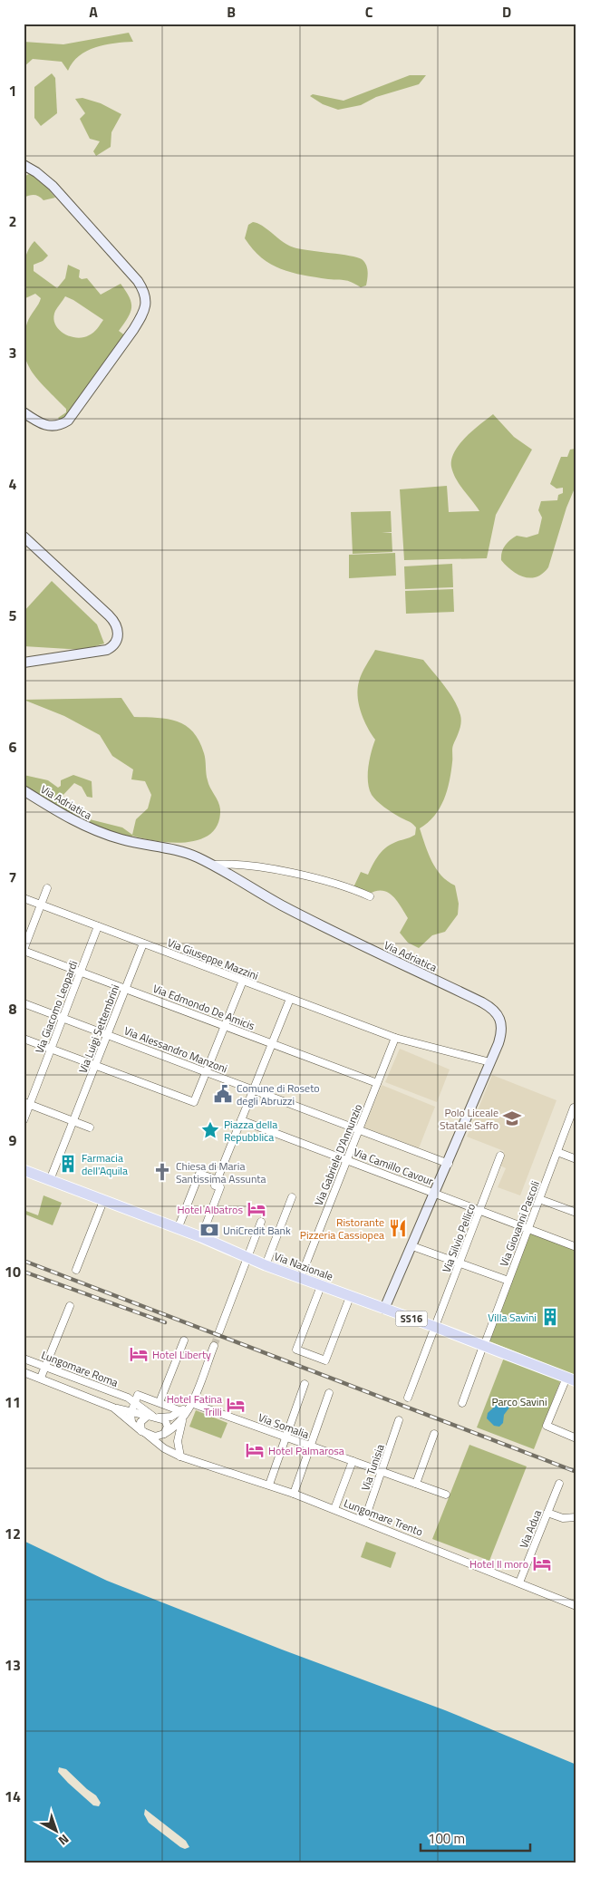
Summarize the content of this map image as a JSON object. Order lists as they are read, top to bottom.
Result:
{
  "streets": {
    "main road": ["Via Adriatica", "Via Nazionale", "SS16"],
    "street": [
      "Via Giuseppe Mazzini",
      "Via Giacomo Leopardi",
      "Via Edmondo De Amicis",
      "Via Luigi Settembrini",
      "Via Alessandro Manzoni",
      "Via Gabriele D'Annunzio",
      "Via Camillo Cavour",
      "Via Giovanni Pascoli",
      "Via Silvio Pellico",
      "Lungomare Roma",
      "Via Somalia",
      "Via Tunisia",
      "Lungomare Trento",
      "Via Adua"
    ]
  },
  "crossings": [
    ["Via Adriatica", "Via Giuseppe Mazzini"],
    ["Via Adriatica", "Via Alessandro Manzoni"],
    ["Via Adriatica", "Via Camillo Cavour"],
    ["Via Adriatica", "Via Nazionale"],
    ["Via Giuseppe Mazzini", "Via Giacomo Leopardi"],
    ["Via Giuseppe Mazzini", "Via Luigi Settembrini"],
    ["Via Giuseppe Mazzini", "Via Gabriele D'Annunzio"],
    ["Via Giacomo Leopardi", "Via Edmondo De Amicis"],
    ["Via Giacomo Leopardi", "Via Alessandro Manzoni"],
    ["Via Edmondo De Amicis", "Via Luigi Settembrini"],
    ["Via Edmondo De Amicis", "Via Gabriele D'Annunzio"],
    ["Via Luigi Settembrini", "Via Alessandro Manzoni"],
    ["Via Luigi Settembrini", "Via Nazionale"],
    ["Via Alessandro Manzoni", "Via Gabriele D'Annunzio"],
    ["Via Gabriele D'Annunzio", "Via Camillo Cavour"],
    ["Via Gabriele D'Annunzio", "Via Nazionale"],
    ["Via Camillo Cavour", "Via Giovanni Pascoli"],
    ["Via Camillo Cavour", "Via Silvio Pellico"],
    ["Via Giovanni Pascoli", "Via Nazionale"],
    ["Via Silvio Pellico", "Via Nazionale"],
    ["Via Somalia", "Via Tunisia"],
    ["Via Tunisia", "Lungomare Trento"],
    ["Lungomare Trento", "Via Adua"]
  ],
  "parks": ["Parco Savini"],
  "places": {
    "public building": ["Comune di Roseto degli Abruzzi"],
    "school or university": ["Polo Liceale Statale Saffo"],
    "place": ["Piazza della Repubblica"],
    "building": ["Farmacia dell'Aquila", "Villa Savini"],
    "church": ["Chiesa di Maria Santissima Assunta"],
    "hotel": [
      "Hotel Albatros",
      "Hotel Liberty",
      "Hotel Fatina Trilli",
      "Hotel Palmarosa",
      "Hotel Il moro"
    ],
    "restaurant": ["Ristorante Pizzeria Cassiopea"],
    "bank": ["UniCredit Bank"]
  },
  "scale_bar": "100 m",
  "north": "bottom right",
  "grid": {
    "columns": [
      "A",
      "B",
      "C",
      "D"
    ],
    "rows": [
      "1",
      "2",
      "3",
      "4",
      "5",
      "6",
      "7",
      "8",
      "9",
      "10",
      "11",
      "12",
      "13",
      "14"
    ]
  }
}
